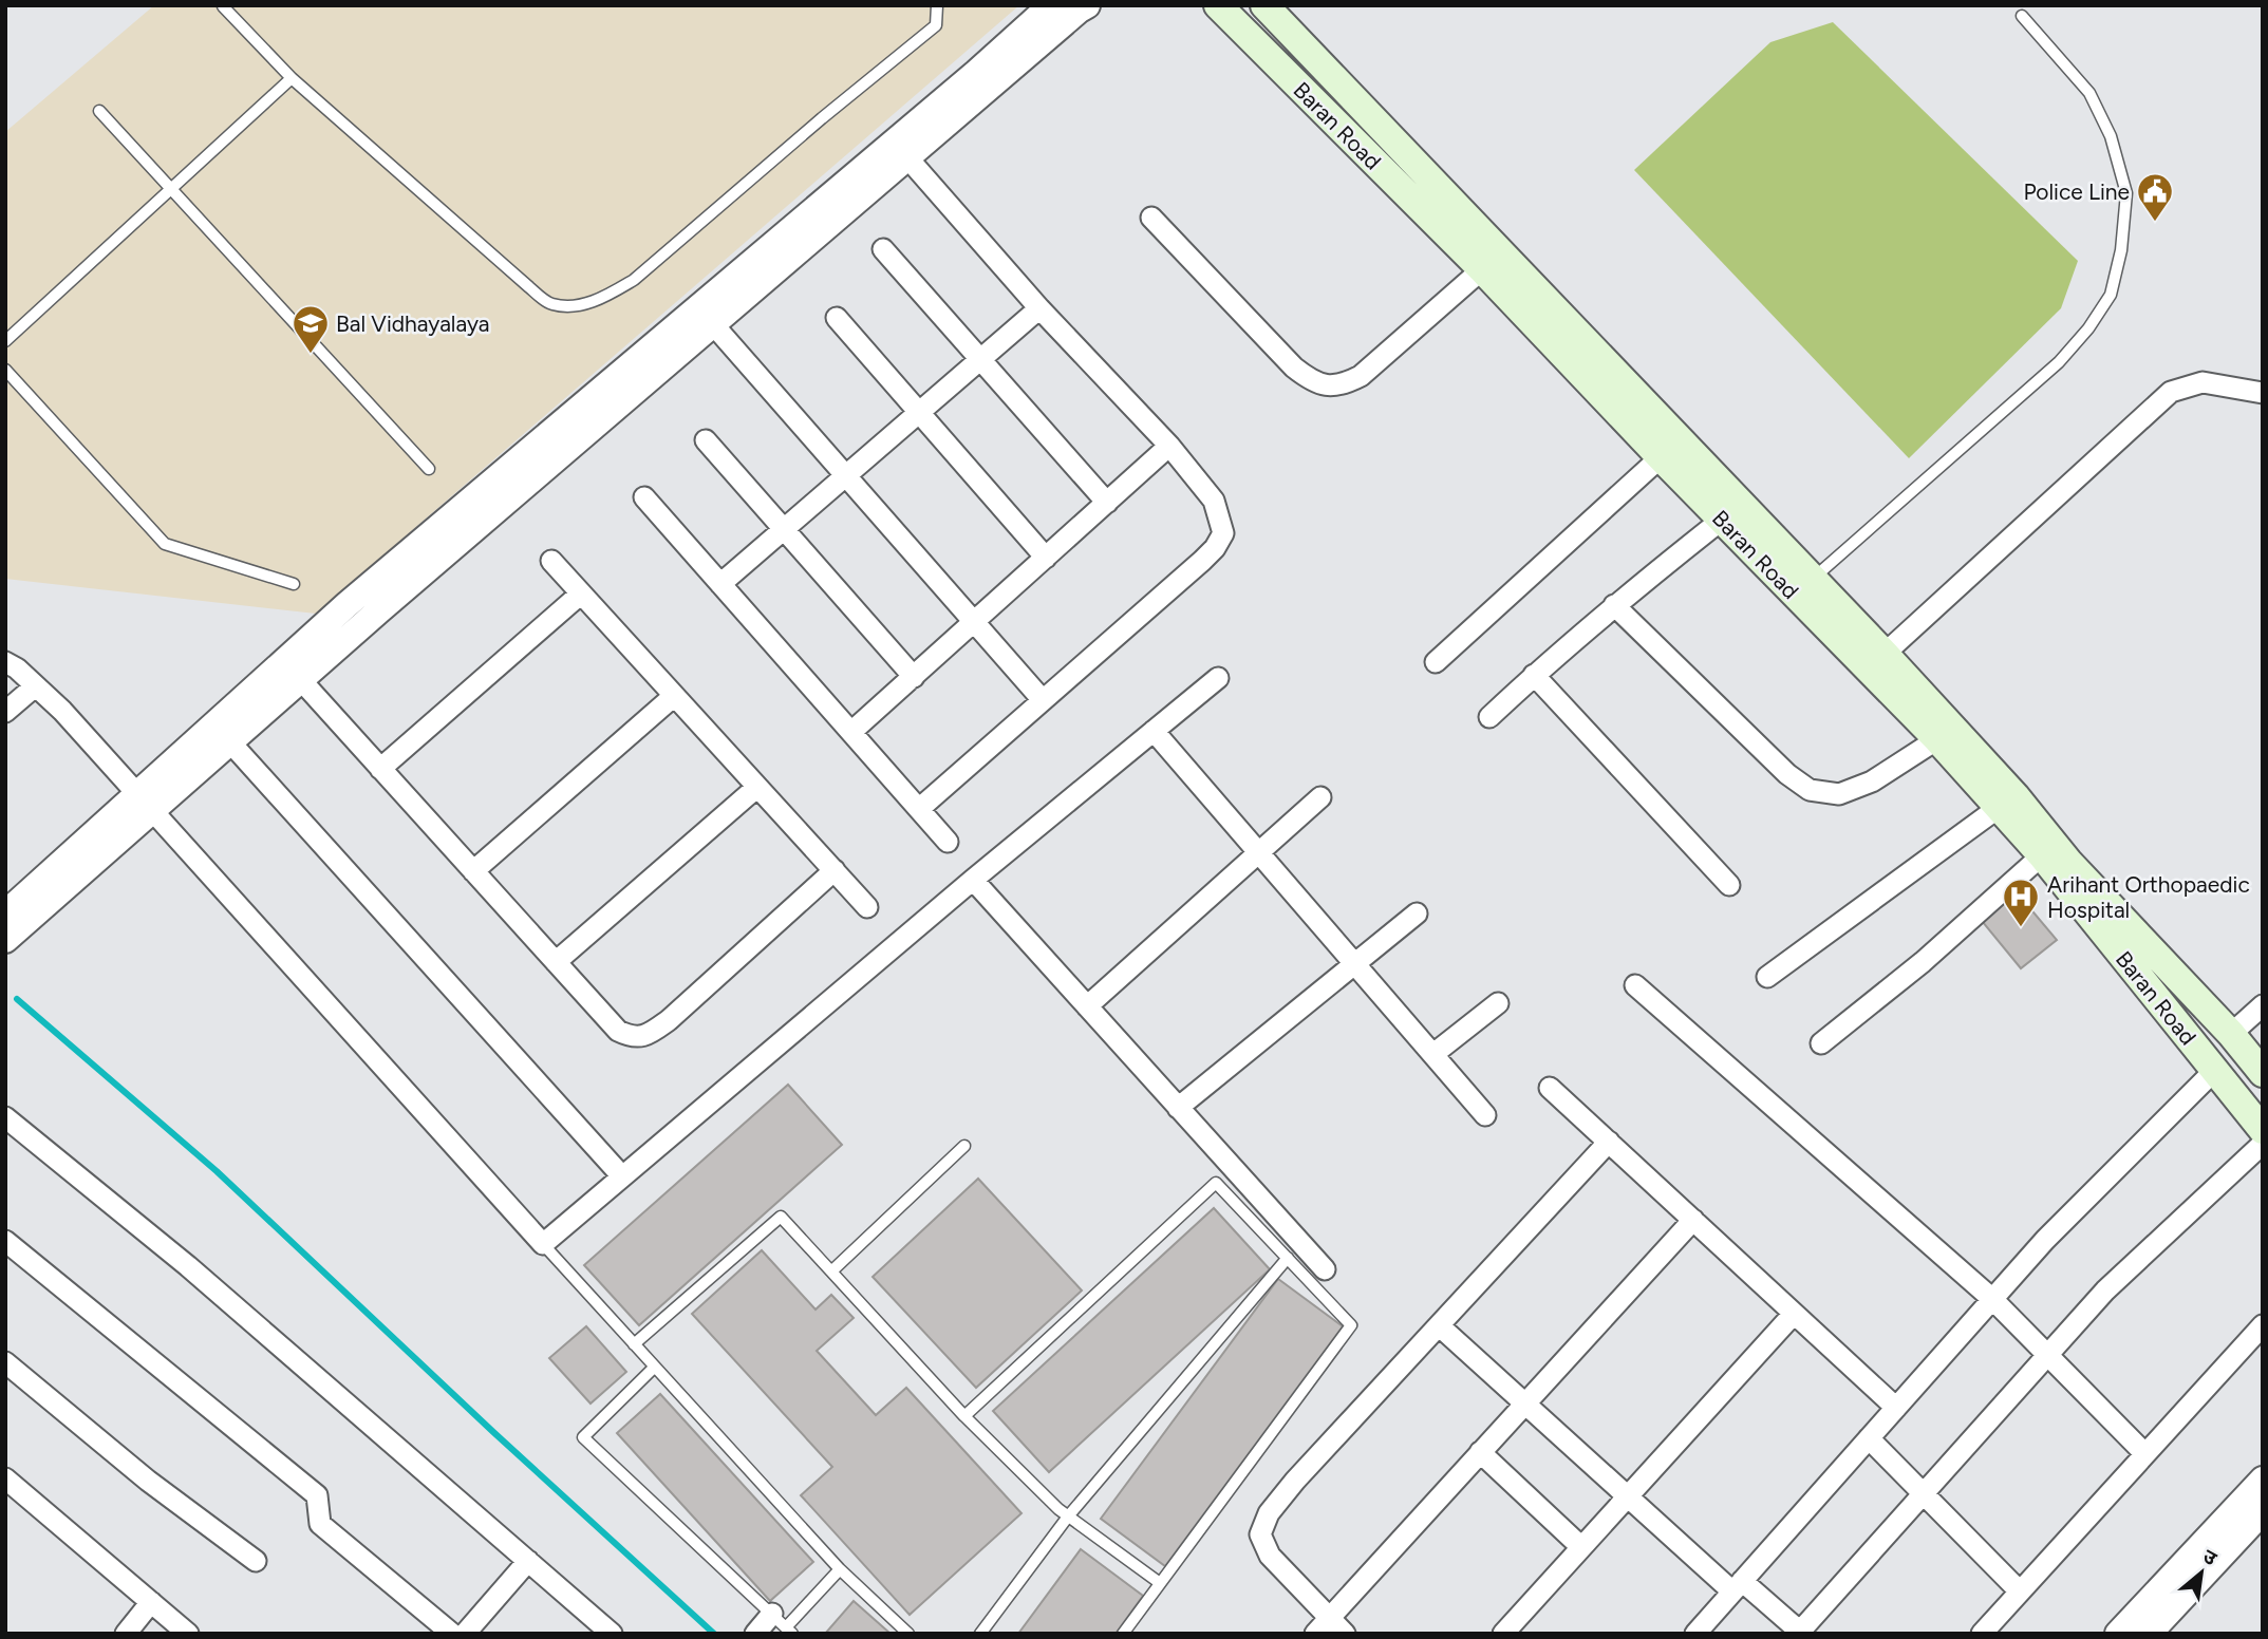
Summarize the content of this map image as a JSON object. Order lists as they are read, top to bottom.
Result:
{
  "streets": {
    "main road": ["Baran Road"]
  },
  "places": {
    "public building": ["Police Line"],
    "school or university": ["Bal Vidhayalaya"],
    "hospital": ["Arihant Orthopaedic Hospital"]
  },
  "north": "top right"
}
